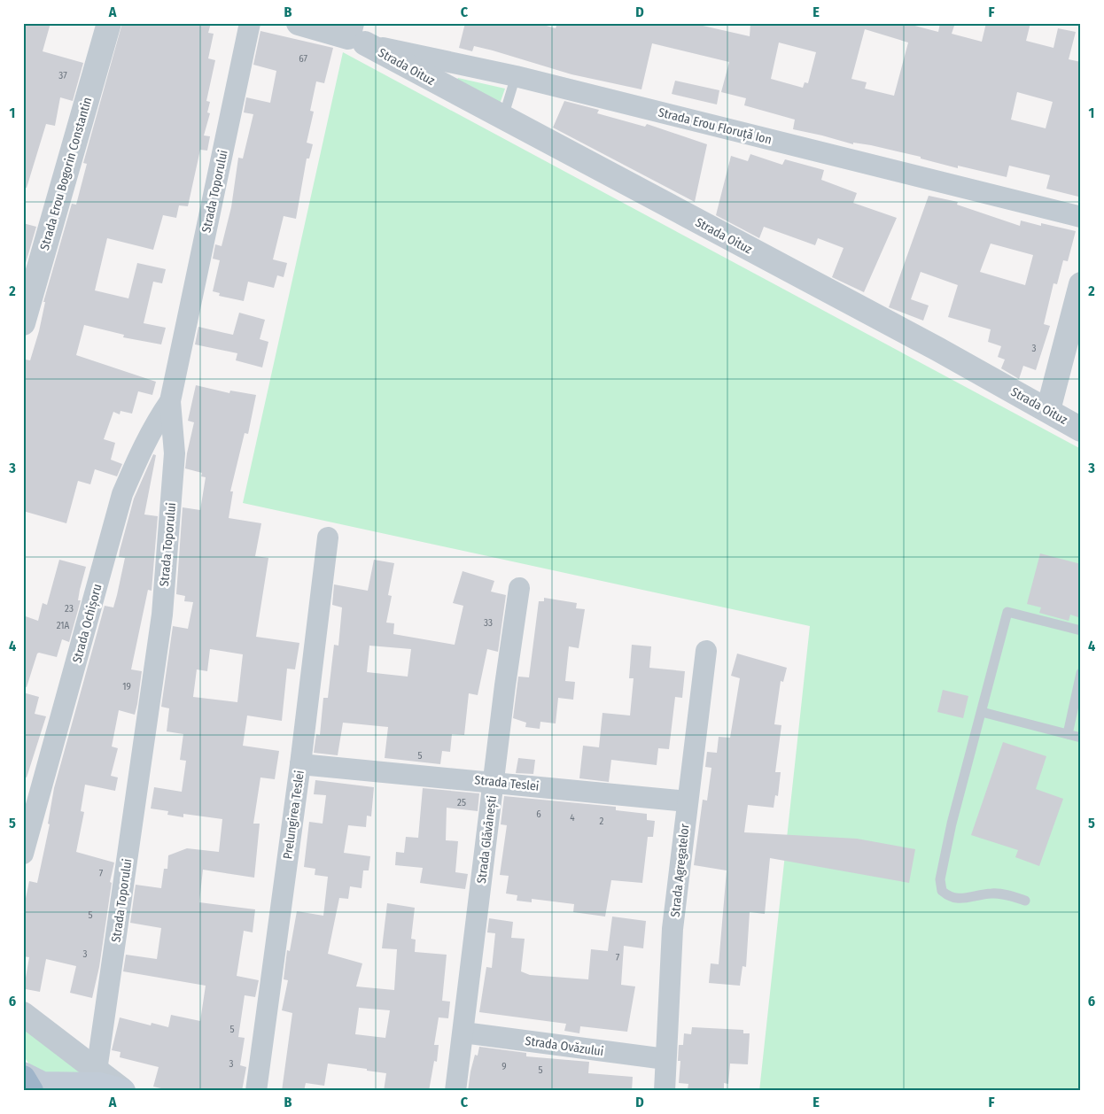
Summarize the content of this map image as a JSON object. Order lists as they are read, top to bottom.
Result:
{
  "streets": {
    "street": [
      "Strada Oituz",
      "Strada Erou Floruță Ion",
      "Strada Erou Bogorin Constantin",
      "Strada Toporului",
      "Strada Ochișoru",
      "Strada Teslei",
      "Prelungirea Teslei",
      "Strada Glăvănești",
      "Strada Agregatelor",
      "Strada Ovăzului"
    ]
  },
  "crossings": [
    ["Strada Oituz", "Strada Erou Floruță Ion"],
    ["Strada Toporului", "Strada Ochișoru"],
    ["Strada Teslei", "Prelungirea Teslei"],
    ["Strada Teslei", "Strada Glăvănești"],
    ["Strada Teslei", "Strada Agregatelor"],
    ["Strada Glăvănești", "Strada Ovăzului"],
    ["Strada Agregatelor", "Strada Ovăzului"]
  ],
  "house_numbers": [
    "67",
    "37",
    "3",
    "23",
    "33",
    "21A",
    "19",
    "5",
    "25",
    "6",
    "4",
    "2",
    "7",
    "5",
    "3",
    "7",
    "5",
    "3",
    "9",
    "5"
  ],
  "grid": {
    "columns": [
      "A",
      "B",
      "C",
      "D",
      "E",
      "F"
    ],
    "rows": [
      "1",
      "2",
      "3",
      "4",
      "5",
      "6"
    ]
  }
}
